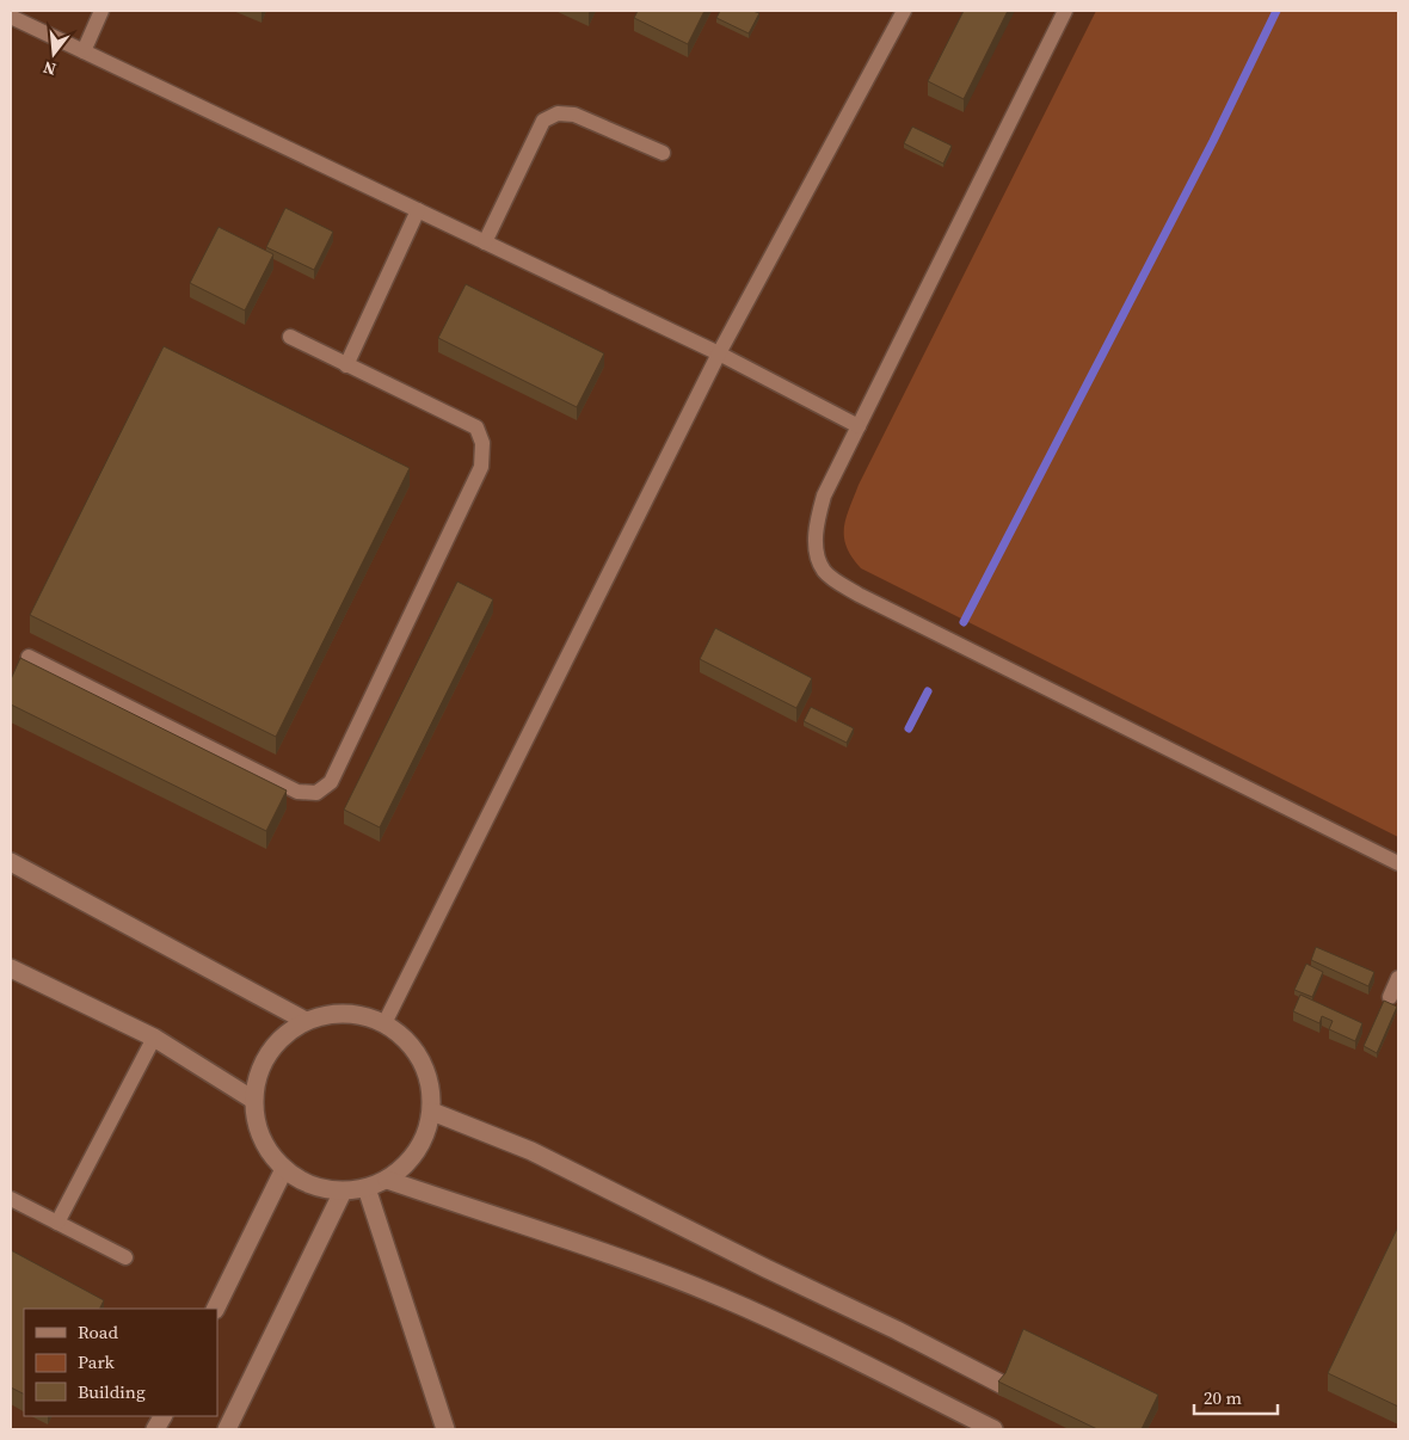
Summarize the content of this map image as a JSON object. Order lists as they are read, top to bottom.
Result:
{
  "legend": ["Road", "Park", "Building"],
  "scale_bar": "20 m",
  "north": "bottom"
}
